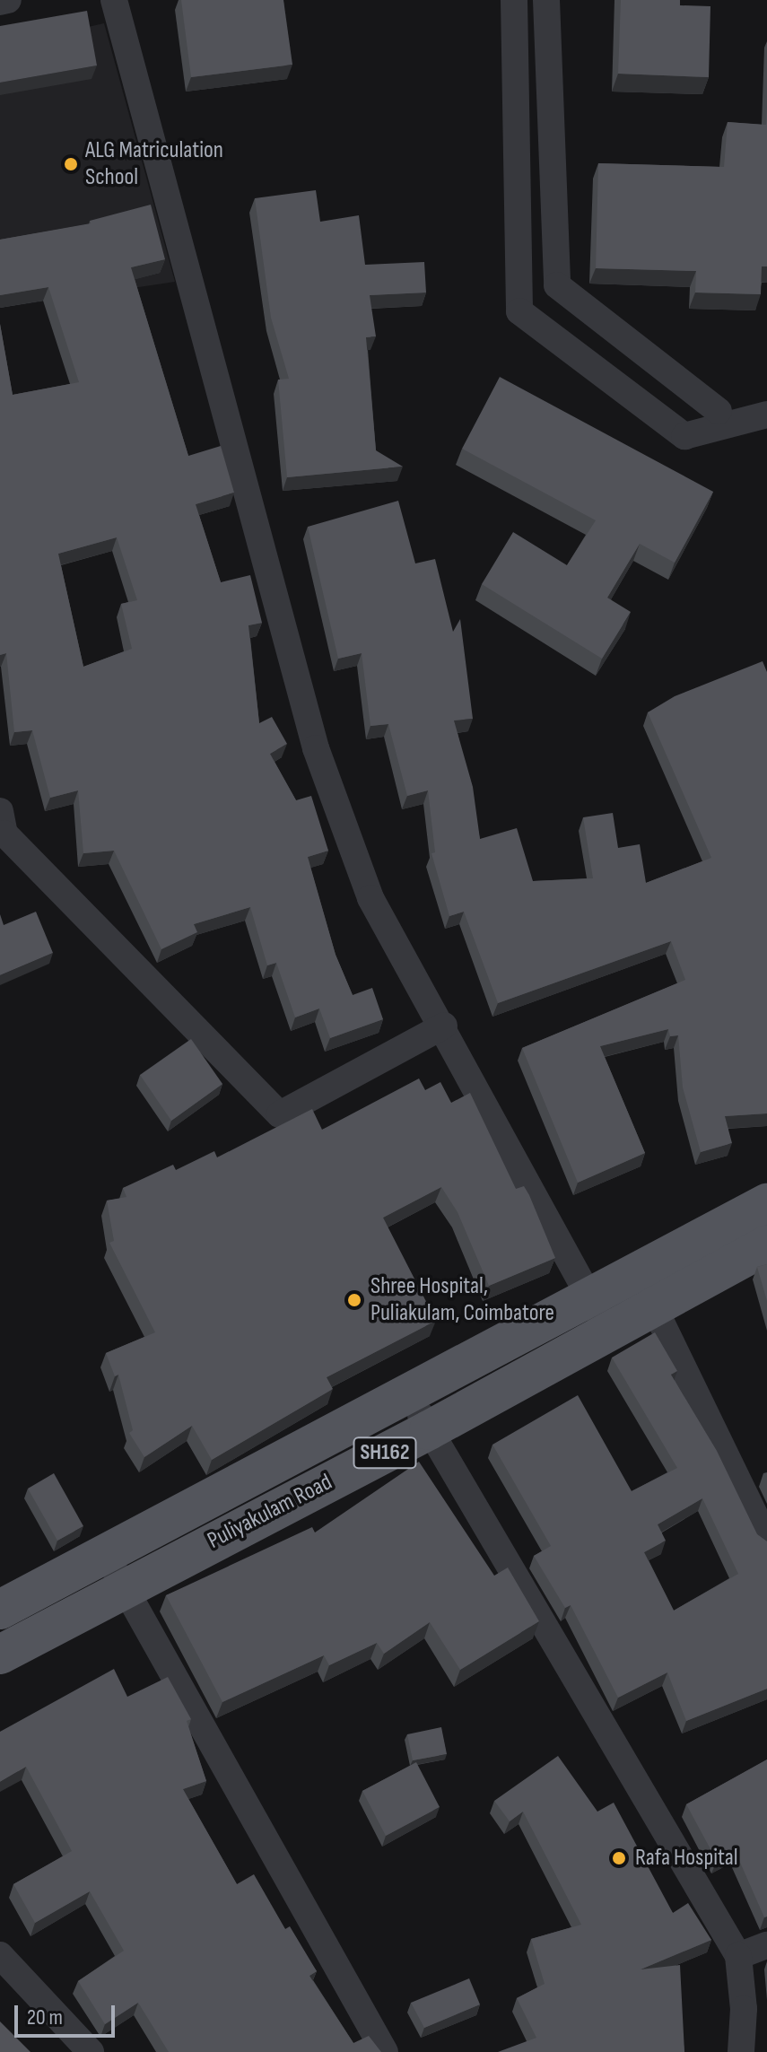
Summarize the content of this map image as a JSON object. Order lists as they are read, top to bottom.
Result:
{
  "streets": {
    "main road": ["SH162", "Puliyakulam Road"]
  },
  "places": ["ALG Matriculation School", "Shree Hospital, Puliakulam, Coimbatore", "Rafa Hospital"],
  "scale_bar": "20 m"
}
